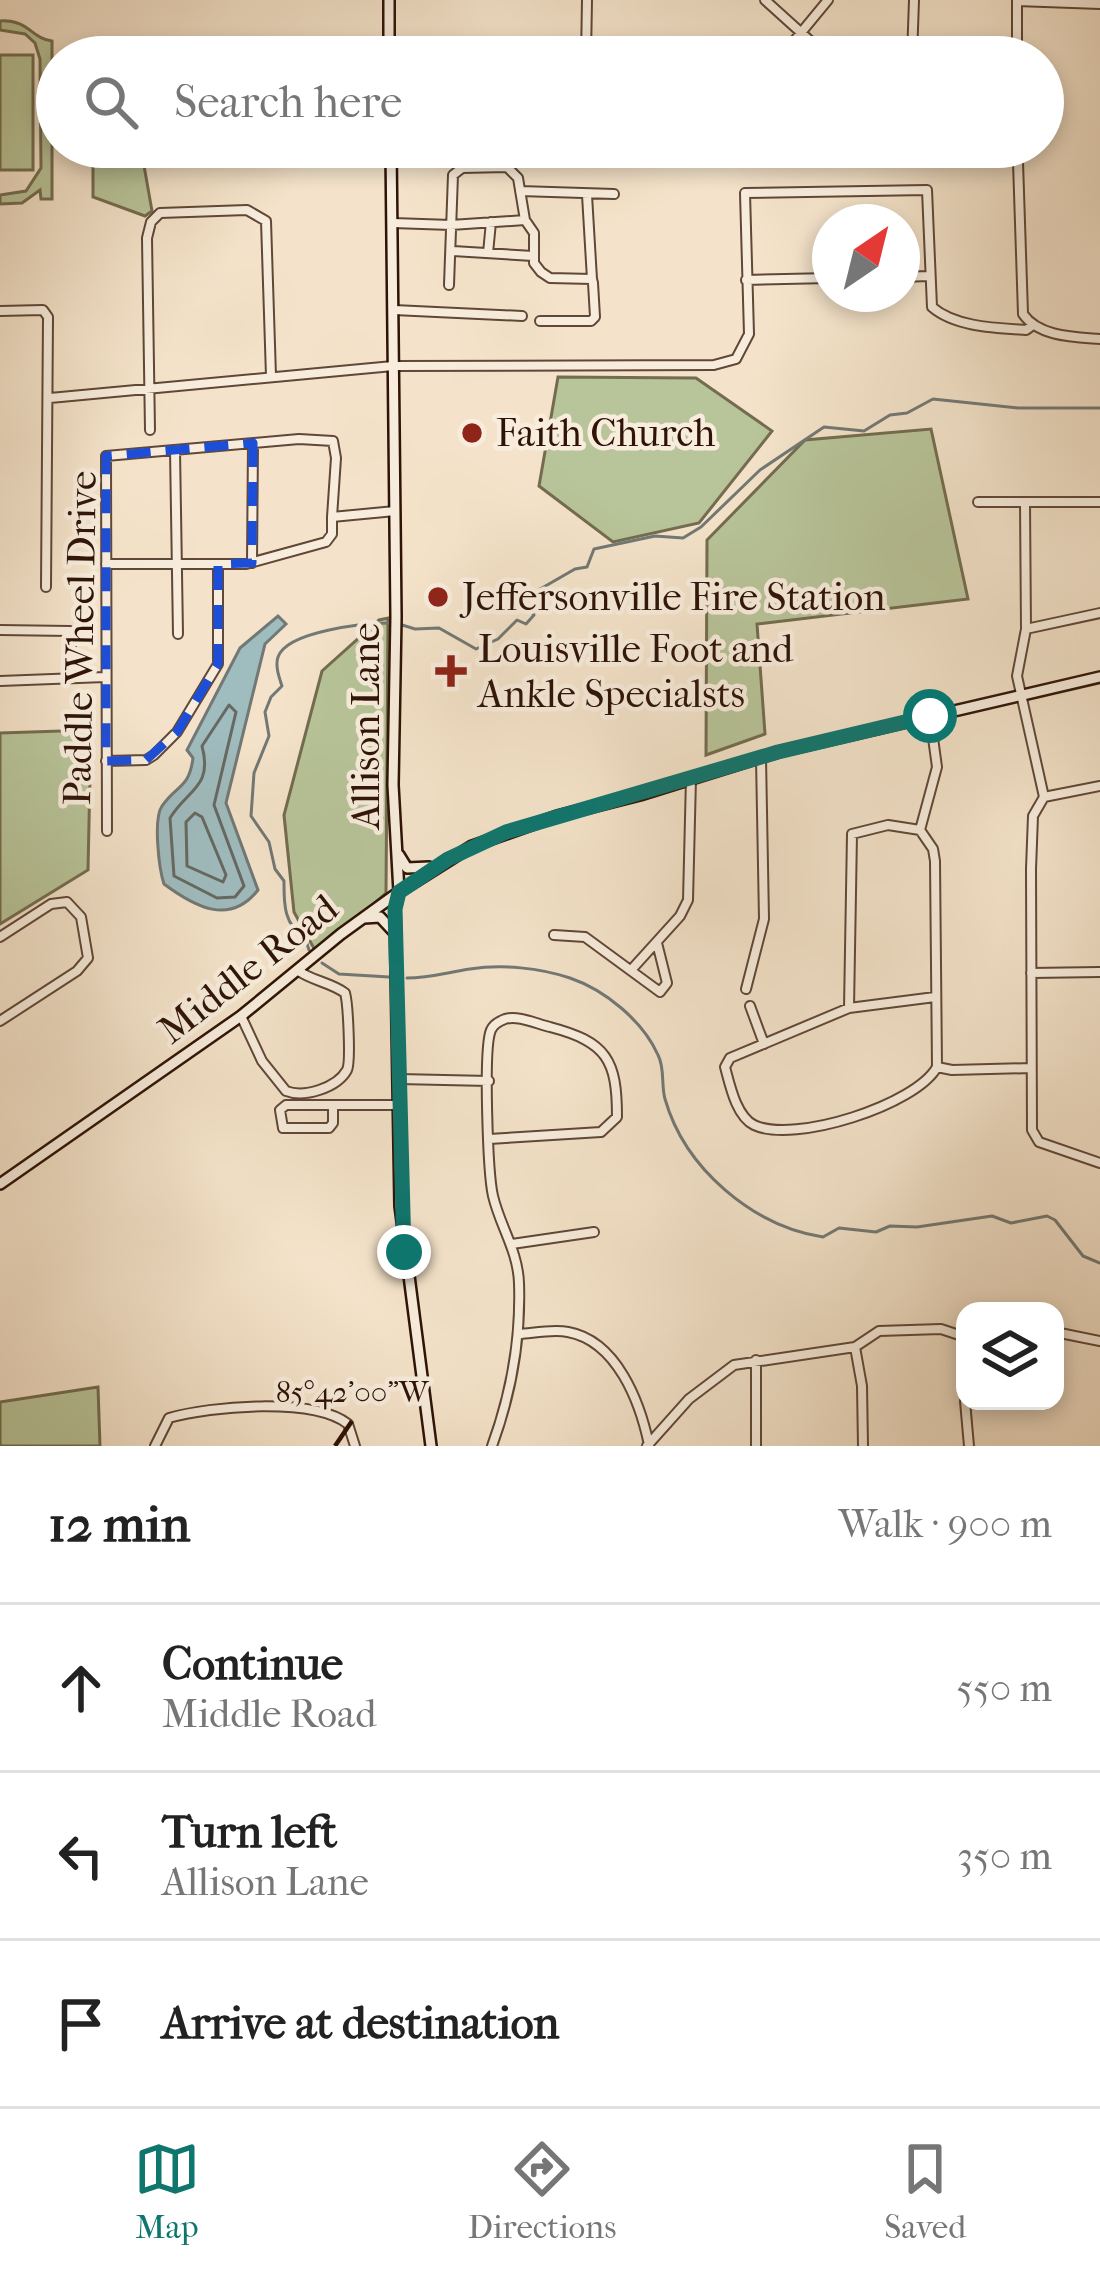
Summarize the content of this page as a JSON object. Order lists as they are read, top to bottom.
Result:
{
  "streets": {
    "main road": ["Allison Lane", "Middle Road"],
    "street": ["Paddle Wheel Drive"]
  },
  "crossings": [
    ["Allison Lane", "Middle Road"]
  ],
  "places": {
    "other": ["Faith Church", "Jeffersonville Fire Station"],
    "health": ["Louisville Foot and Ankle Specialsts"]
  },
  "north": "top right",
  "page": {
    "search": "Search here",
    "heading": ["12 min", "Walk · 900 m"],
    "list": [
      ["Continue", "Middle Road", "550 m"],
      ["Turn left", "Allison Lane", "350 m"],
      "Arrive at destination"
    ],
    "nav": ["Map", "Directions", "Saved"]
  },
  "coordinates": ["85°42'00\"W"]
}
